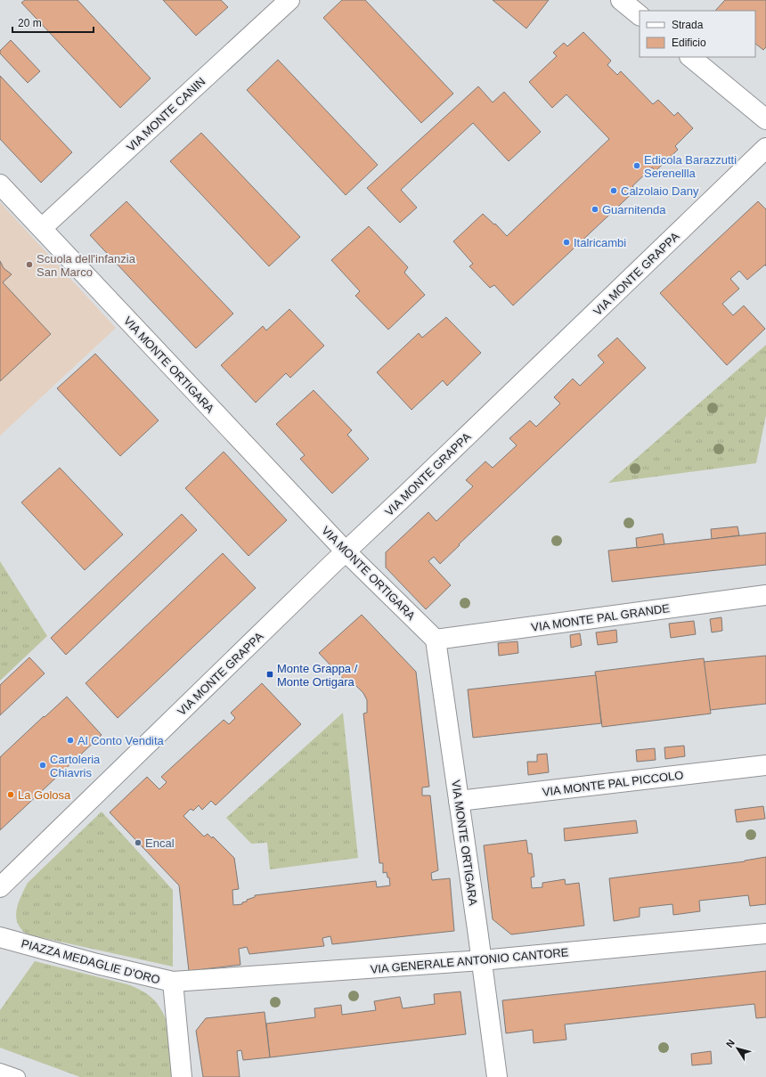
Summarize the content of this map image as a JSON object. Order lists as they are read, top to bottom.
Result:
{
  "streets": {
    "street": [
      "VIA MONTE CANIN",
      "VIA MONTE GRAPPA",
      "VIA MONTE ORTIGARA",
      "VIA MONTE PAL GRANDE",
      "VIA MONTE PAL PICCOLO",
      "VIA GENERALE ANTONIO CANTORE",
      "PIAZZA MEDAGLIE D'ORO"
    ]
  },
  "crossings": [
    ["VIA MONTE CANIN", "VIA MONTE ORTIGARA"],
    ["VIA MONTE GRAPPA", "VIA MONTE ORTIGARA"],
    ["VIA MONTE ORTIGARA", "VIA MONTE PAL GRANDE"],
    ["VIA MONTE ORTIGARA", "VIA MONTE PAL PICCOLO"],
    ["VIA MONTE ORTIGARA", "VIA GENERALE ANTONIO CANTORE"],
    ["VIA GENERALE ANTONIO CANTORE", "PIAZZA MEDAGLIE D'ORO"]
  ],
  "places": {
    "other": [
      "Edicola Barazzutti Serenellla",
      "Calzolaio Dany",
      "Guarnitenda",
      "Italricambi",
      "Scuola dell'infanzia San Marco",
      "Al Conto Vendita",
      "Cartoleria Chiavris",
      "La Golosa",
      "Encal"
    ],
    "transit": ["Monte Grappa / Monte Ortigara"]
  },
  "legend": ["Strada", "Edificio"],
  "scale_bar": "20 m",
  "north": "top left"
}
